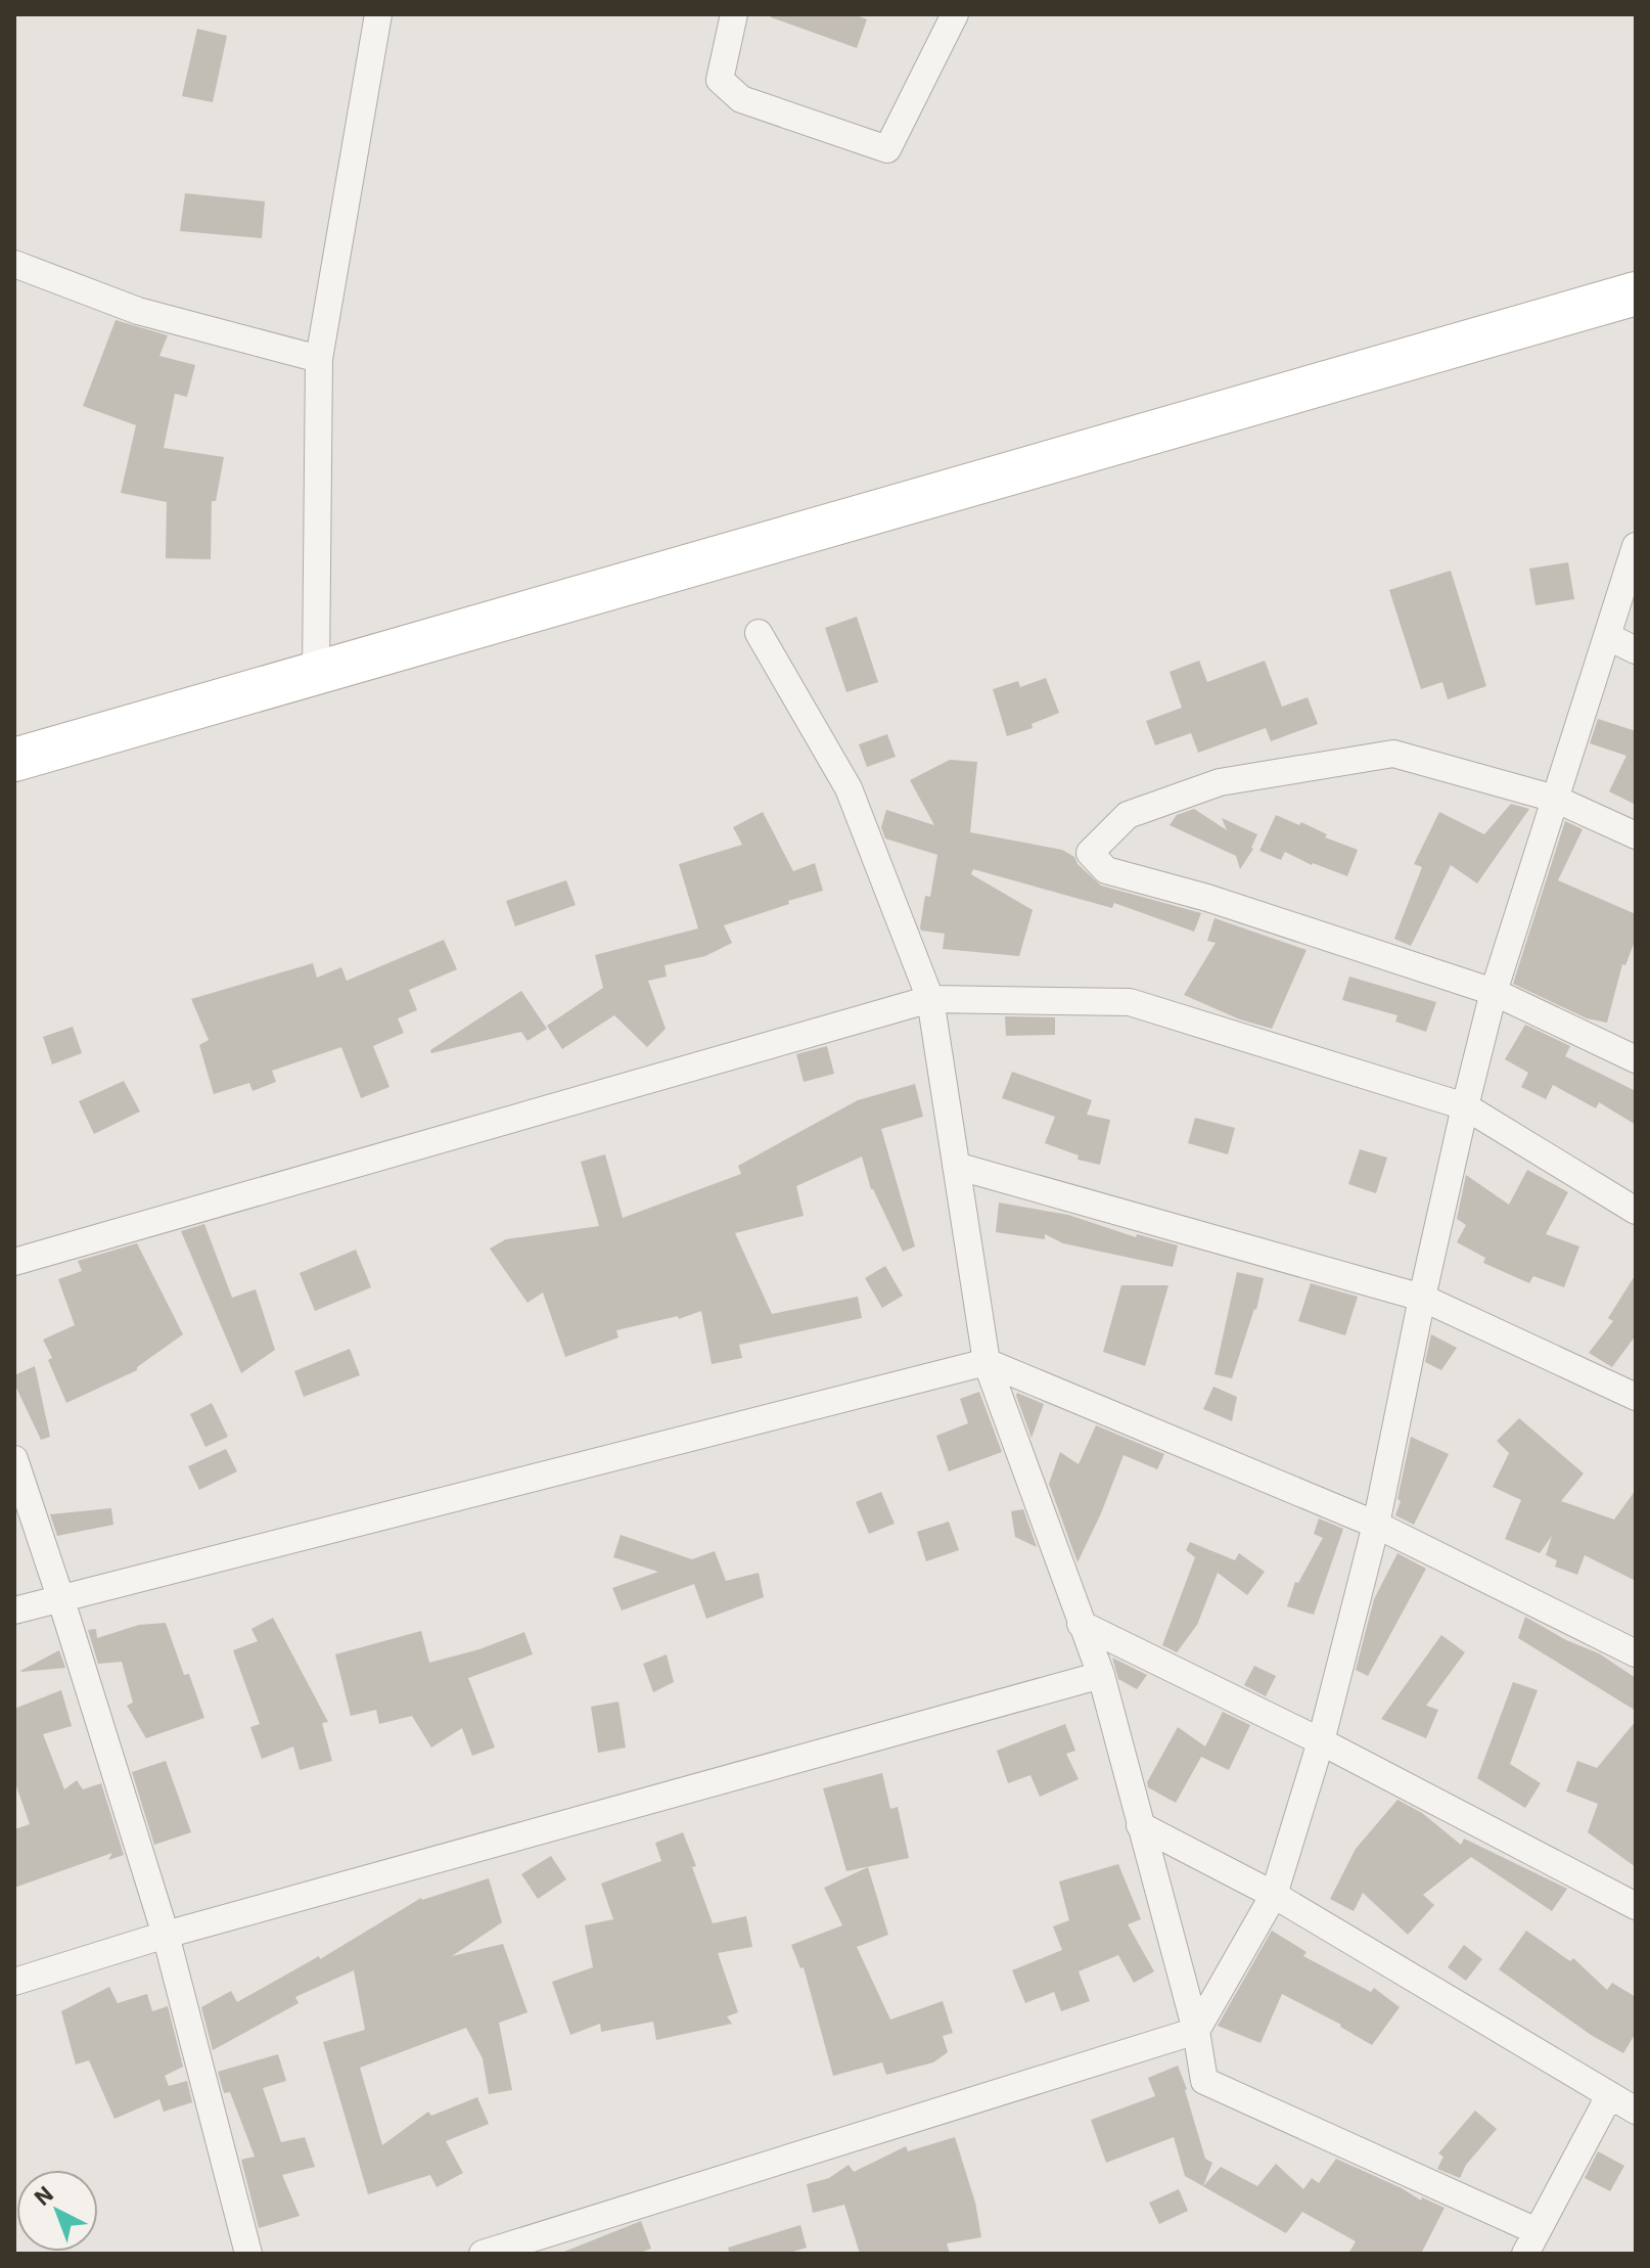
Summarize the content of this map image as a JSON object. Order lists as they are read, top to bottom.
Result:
{
  "north": "top left"
}
